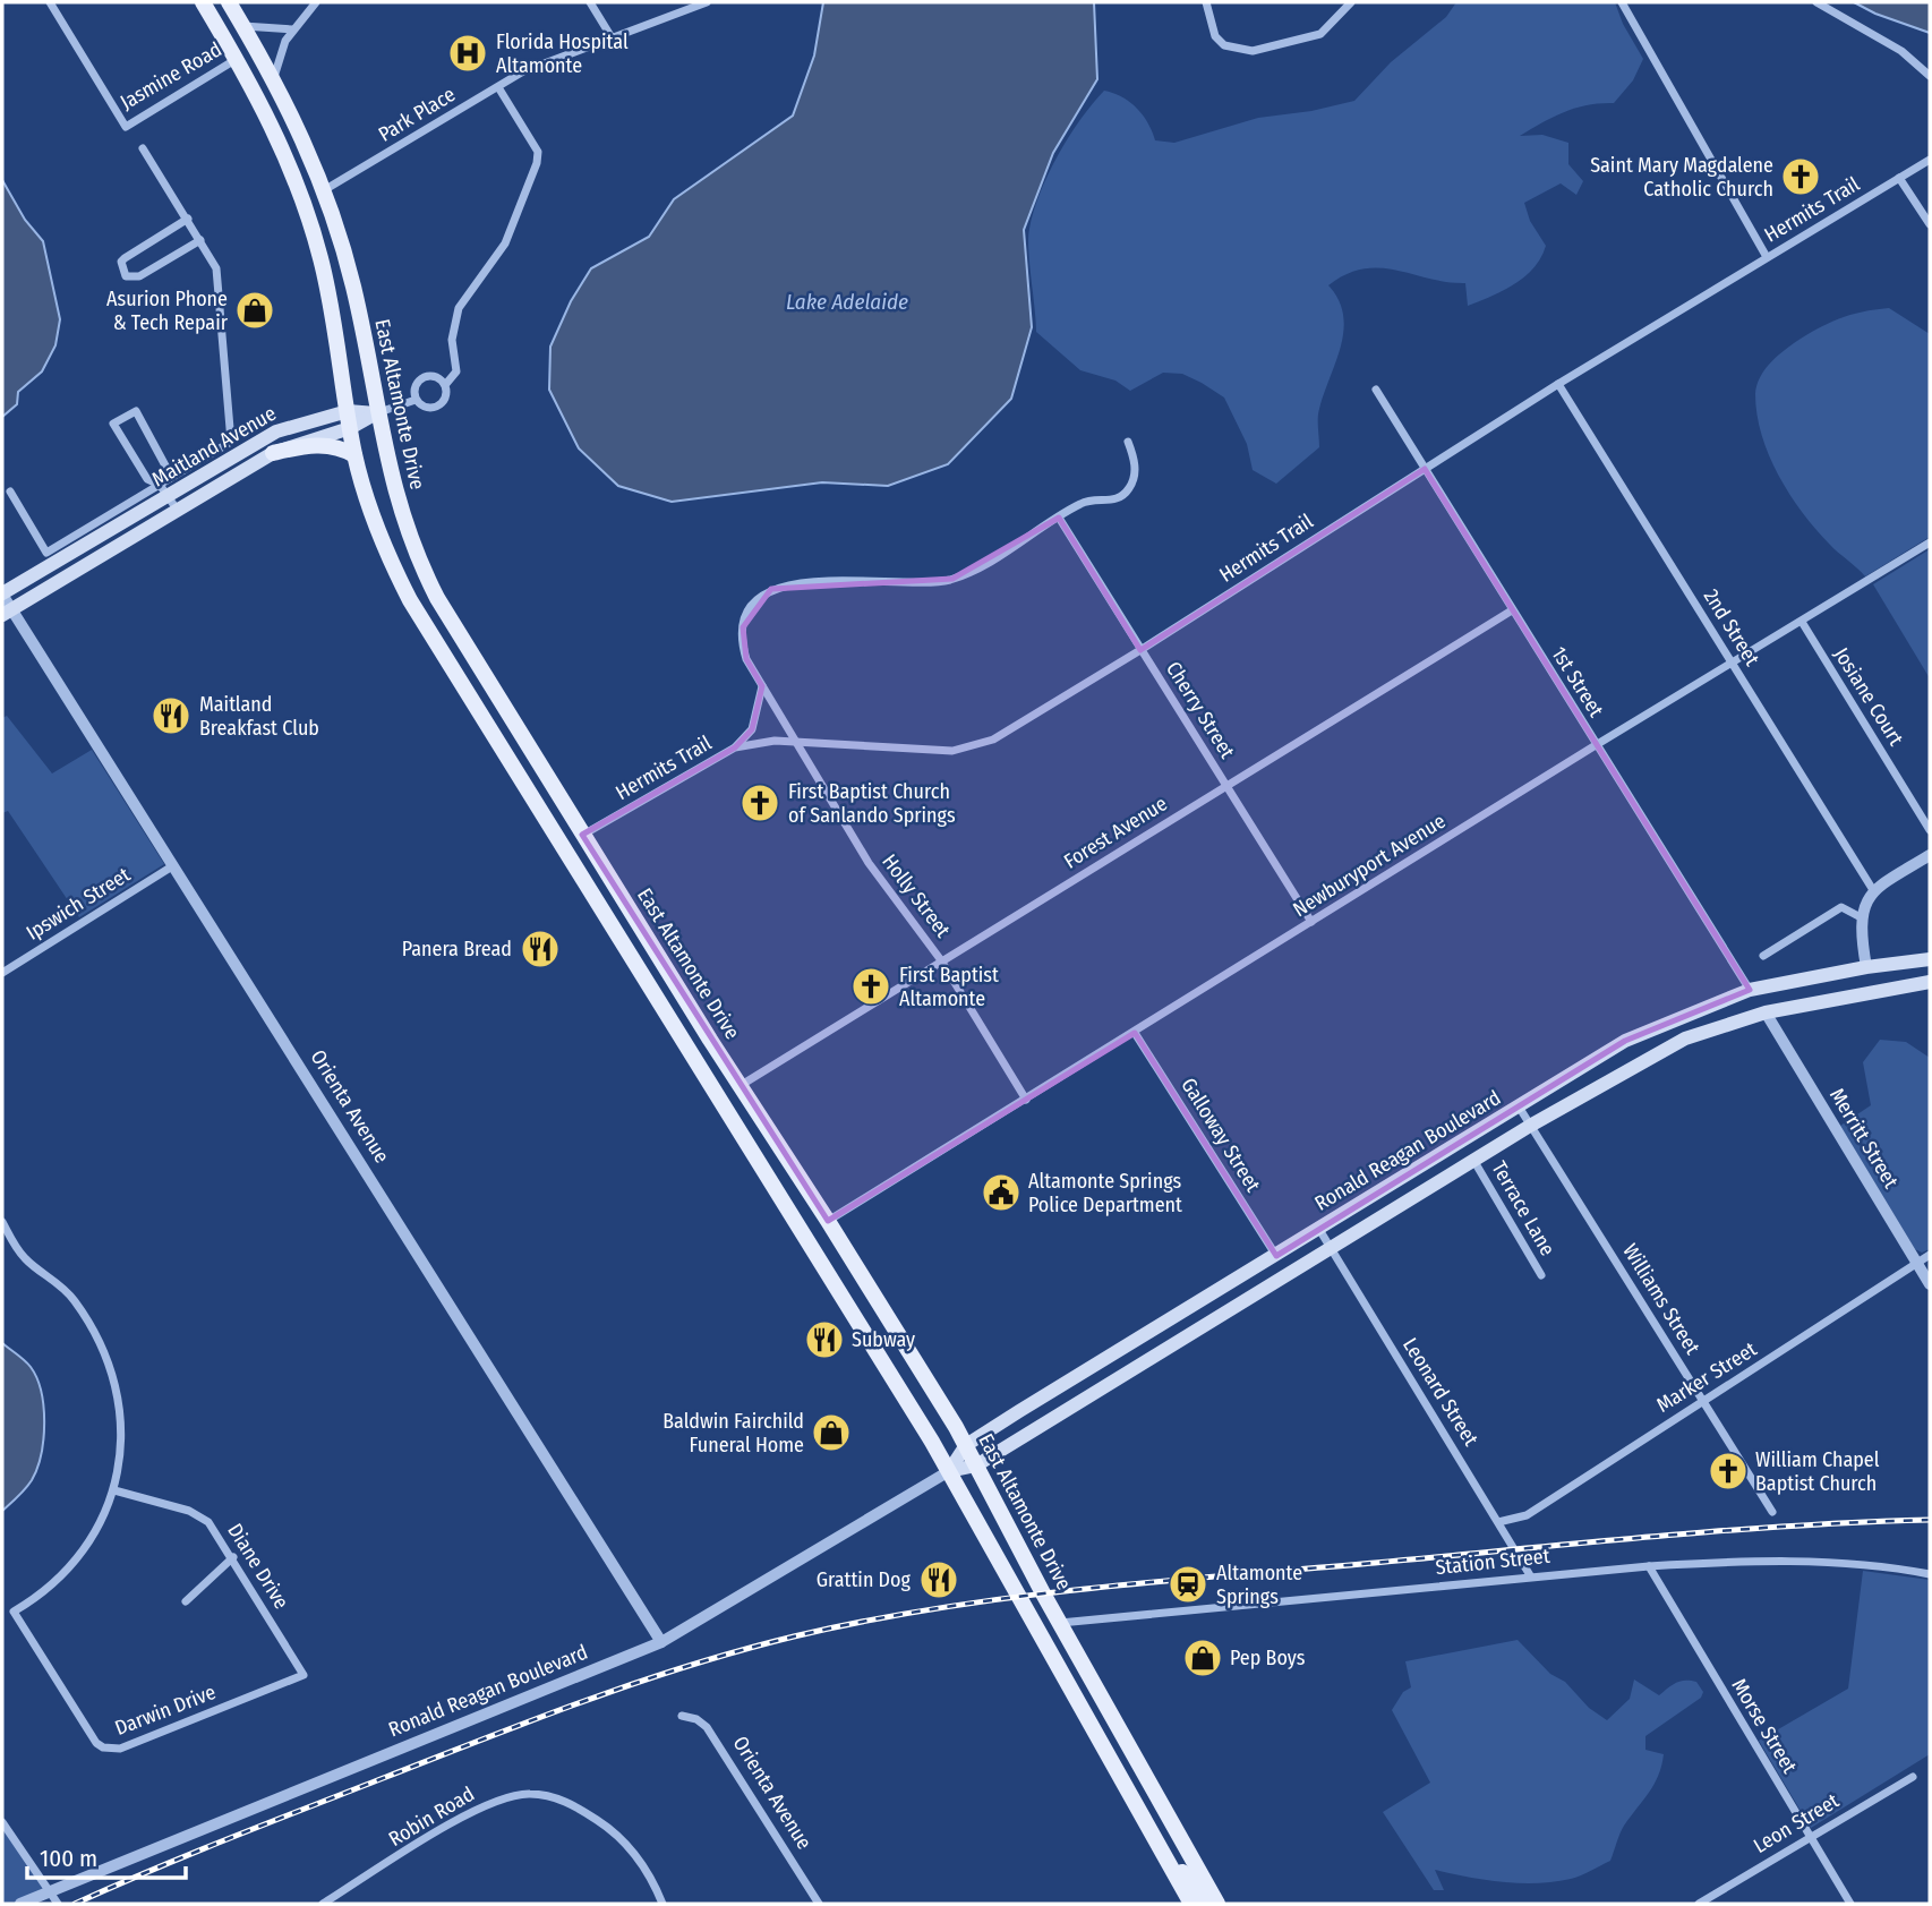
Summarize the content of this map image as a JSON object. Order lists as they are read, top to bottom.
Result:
{
  "streets": {
    "main road": ["East Altamonte Drive", "Maitland Avenue", "Ronald Reagan Boulevard"],
    "street": [
      "Jasmine Road",
      "Park Place",
      "Hermits Trail",
      "2nd Street",
      "1st Street",
      "Josiane Court",
      "Cherry Street",
      "Forest Avenue",
      "Newburyport Avenue",
      "Holly Street",
      "Ipswich Street",
      "Orienta Avenue",
      "Galloway Street",
      "Merritt Street",
      "Terrace Lane",
      "Williams Street",
      "Marker Street",
      "Leonard Street",
      "Station Street",
      "Diane Drive",
      "Darwin Drive",
      "Morse Street",
      "Robin Road",
      "Leon Street"
    ]
  },
  "crossings": [
    ["Park Place", "East Altamonte Drive"],
    ["Hermits Trail", "East Altamonte Drive"],
    ["Hermits Trail", "2nd Street"],
    ["Hermits Trail", "1st Street"],
    ["Hermits Trail", "Cherry Street"],
    ["Hermits Trail", "Holly Street"],
    ["East Altamonte Drive", "Maitland Avenue"],
    ["East Altamonte Drive", "Forest Avenue"],
    ["East Altamonte Drive", "Newburyport Avenue"],
    ["East Altamonte Drive", "Ronald Reagan Boulevard"],
    ["East Altamonte Drive", "Station Street"],
    ["Maitland Avenue", "Orienta Avenue"],
    ["2nd Street", "Newburyport Avenue"],
    ["1st Street", "Forest Avenue"],
    ["1st Street", "Newburyport Avenue"],
    ["1st Street", "Ronald Reagan Boulevard"],
    ["Josiane Court", "Newburyport Avenue"],
    ["Cherry Street", "Forest Avenue"],
    ["Cherry Street", "Newburyport Avenue"],
    ["Cherry Street", "Holly Street"],
    ["Forest Avenue", "Holly Street"],
    ["Newburyport Avenue", "Holly Street"],
    ["Newburyport Avenue", "Galloway Street"],
    ["Ipswich Street", "Orienta Avenue"],
    ["Orienta Avenue", "Ronald Reagan Boulevard"],
    ["Galloway Street", "Ronald Reagan Boulevard"],
    ["Merritt Street", "Ronald Reagan Boulevard"],
    ["Merritt Street", "Marker Street"],
    ["Ronald Reagan Boulevard", "Terrace Lane"],
    ["Ronald Reagan Boulevard", "Williams Street"],
    ["Ronald Reagan Boulevard", "Leonard Street"],
    ["Williams Street", "Marker Street"],
    ["Marker Street", "Leonard Street"],
    ["Leonard Street", "Station Street"],
    ["Station Street", "Morse Street"],
    ["Diane Drive", "Darwin Drive"],
    ["Morse Street", "Leon Street"]
  ],
  "water": ["Lake Adelaide"],
  "places": {
    "hospital": ["Florida Hospital Altamonte"],
    "church": [
      "Saint Mary Magdalene Catholic Church",
      "First Baptist Church of Sanlando Springs",
      "First Baptist Altamonte",
      "William Chapel Baptist Church"
    ],
    "shop": ["Asurion Phone & Tech Repair", "Baldwin Fairchild Funeral Home", "Pep Boys"],
    "restaurant": [
      "Maitland Breakfast Club",
      "Panera Bread",
      "Subway",
      "Grattin Dog"
    ],
    "public building": ["Altamonte Springs Police Department"],
    "station": ["Altamonte Springs"]
  },
  "scale_bar": "100 m"
}
